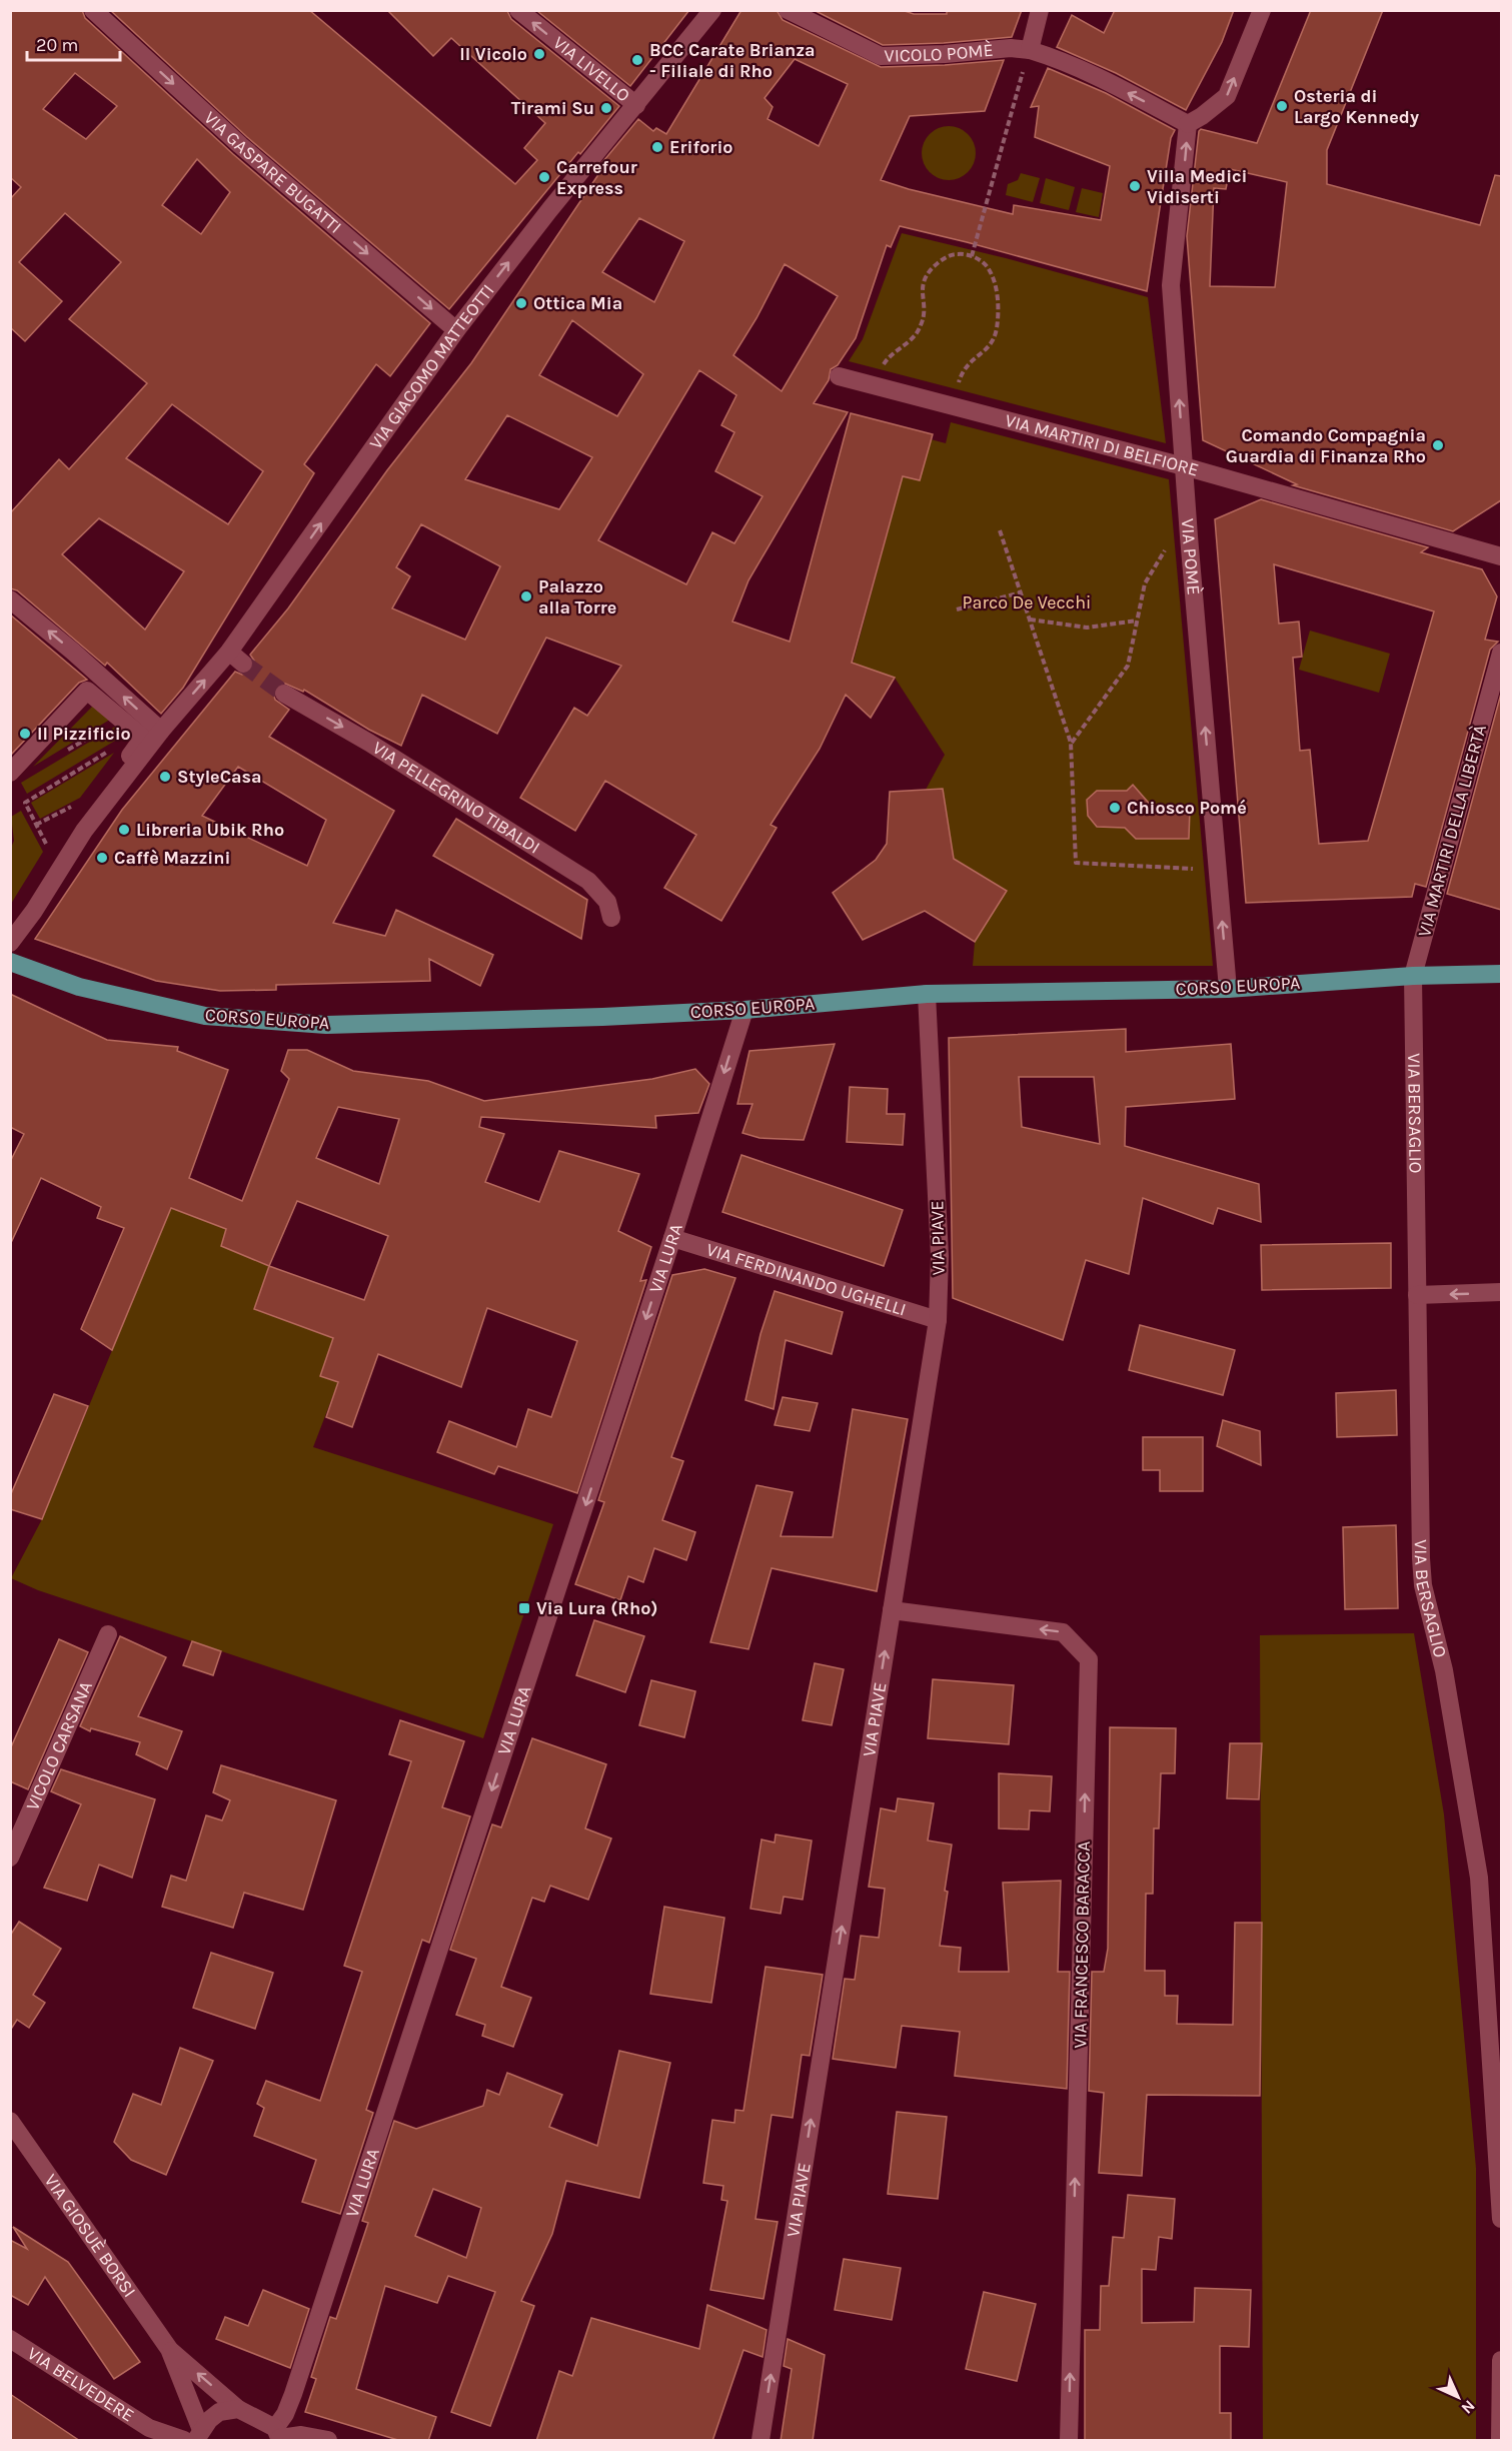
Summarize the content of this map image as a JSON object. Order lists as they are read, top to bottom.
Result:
{
  "streets": {
    "main road": ["CORSO EUROPA"],
    "street": [
      "VICOLO POMÈ",
      "VIA LIVELLO",
      "VIA GASPARE BUGATTI",
      "VIA GIACOMO MATTEOTTI",
      "VIA MARTIRI DI BELFIORE",
      "VIA POMÈ",
      "VIA PELLEGRINO TIBALDI",
      "VIA MARTIRI DELLA LIBERTÀ",
      "VIA BERSAGLIO",
      "VIA PIAVE",
      "VIA LURA",
      "VIA FERDINANDO UGHELLI",
      "VICOLO CARSANA",
      "VIA FRANCESCO BARACCA",
      "VIA GIOSUÈ BORSI",
      "VIA BELVEDERE"
    ]
  },
  "crossings": [
    ["VICOLO POMÈ", "VIA POMÈ"],
    ["VIA LIVELLO", "VIA GIACOMO MATTEOTTI"],
    ["VIA GASPARE BUGATTI", "VIA GIACOMO MATTEOTTI"],
    ["VIA MARTIRI DI BELFIORE", "VIA POMÈ"],
    ["VIA POMÈ", "CORSO EUROPA"],
    ["VIA MARTIRI DELLA LIBERTÀ", "CORSO EUROPA"],
    ["VIA MARTIRI DELLA LIBERTÀ", "VIA BERSAGLIO"],
    ["CORSO EUROPA", "VIA BERSAGLIO"],
    ["CORSO EUROPA", "VIA PIAVE"],
    ["CORSO EUROPA", "VIA LURA"],
    ["VIA PIAVE", "VIA FERDINANDO UGHELLI"],
    ["VIA PIAVE", "VIA FRANCESCO BARACCA"],
    ["VIA LURA", "VIA FERDINANDO UGHELLI"],
    ["VIA LURA", "VIA GIOSUÈ BORSI"]
  ],
  "one_way": [
    "VICOLO POMÈ",
    "VIA LIVELLO",
    "VIA GASPARE BUGATTI",
    "VIA GIACOMO MATTEOTTI",
    "VIA POMÈ",
    "VIA PELLEGRINO TIBALDI",
    "VIA PIAVE",
    "VIA LURA",
    "VIA FRANCESCO BARACCA"
  ],
  "parks": ["Parco De Vecchi"],
  "places": {
    "other": [
      "Il Vicolo",
      "BCC Carate Brianza - Filiale di Rho",
      "Osteria di Largo Kennedy",
      "Tirami Su",
      "Eriforio",
      "Carrefour Express",
      "Villa Medici Vidiserti",
      "Ottica Mia",
      "Comando Compagnia Guardia di Finanza Rho",
      "Palazzo alla Torre",
      "Il Pizzificio",
      "StyleCasa",
      "Chiosco Pomé",
      "Libreria Ubik Rho",
      "Caffè Mazzini"
    ],
    "transit": ["Via Lura (Rho)"]
  },
  "scale_bar": "20 m",
  "north": "bottom right"
}
